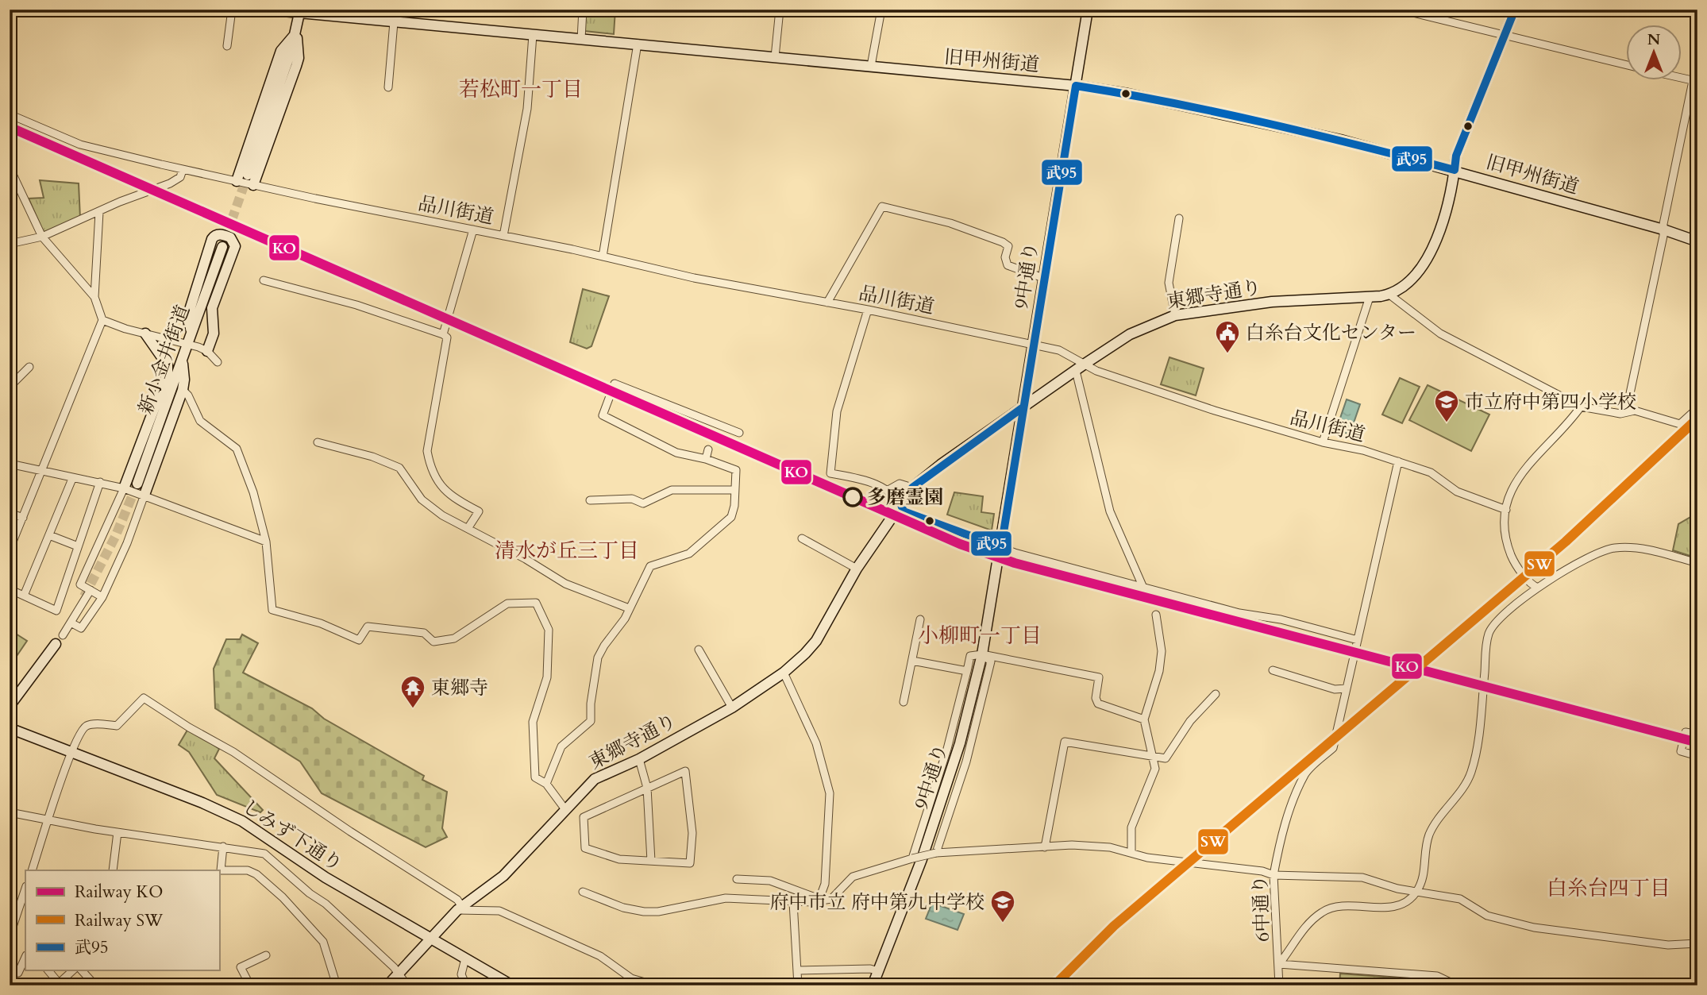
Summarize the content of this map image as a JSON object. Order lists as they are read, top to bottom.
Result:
{
  "streets": {
    "street": [
      "旧甲州街道",
      "品川街道",
      "9中通り",
      "東郷寺通り",
      "新小金井街道",
      "しみず下通り",
      "6中通り"
    ]
  },
  "crossings": [
    ["旧甲州街道", "9中通り"],
    ["旧甲州街道", "東郷寺通り"],
    ["品川街道", "9中通り"],
    ["品川街道", "東郷寺通り"],
    ["9中通り", "東郷寺通り"],
    ["東郷寺通り", "しみず下通り"]
  ],
  "districts": [
    "若松町一丁目",
    "清水が丘三丁目",
    "小柳町一丁目",
    "白糸台四丁目"
  ],
  "places": {
    "public building": ["白糸台文化センター"],
    "school or university": ["市立府中第四小学校", "府中市立 府中第九中学校"],
    "other": ["多磨霊園"],
    "temple": ["東郷寺"]
  },
  "lines": ["transit line 武95", "rail line KO", "rail line SW"],
  "legend": ["Railway KO", "Railway SW", "武95"],
  "north": "top"
}
